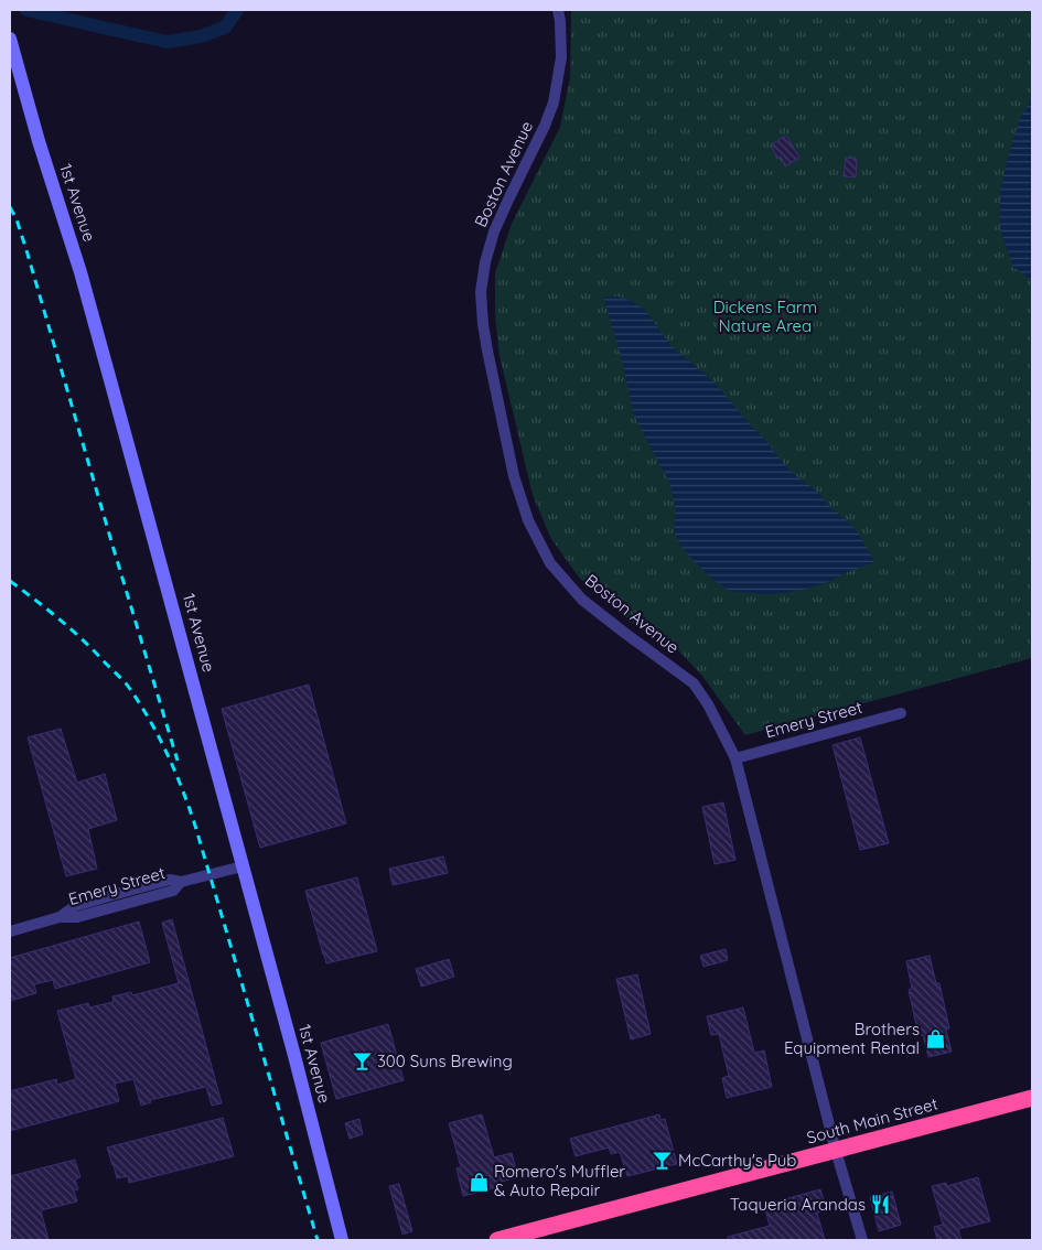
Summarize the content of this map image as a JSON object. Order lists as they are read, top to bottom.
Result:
{
  "streets": {
    "highway": ["South Main Street"],
    "street": ["Boston Avenue", "1st Avenue", "Emery Street"]
  },
  "crossings": [
    ["Boston Avenue", "Emery Street"],
    ["Boston Avenue", "South Main Street"],
    ["1st Avenue", "Emery Street"]
  ],
  "parks": ["Dickens Farm Nature Area"],
  "places": {
    "shop": ["Brothers Equipment Rental", "Romero's Muffler & Auto Repair"],
    "bar": ["300 Suns Brewing", "McCarthy's Pub"],
    "restaurant": ["Taqueria Arandas"]
  }
}
